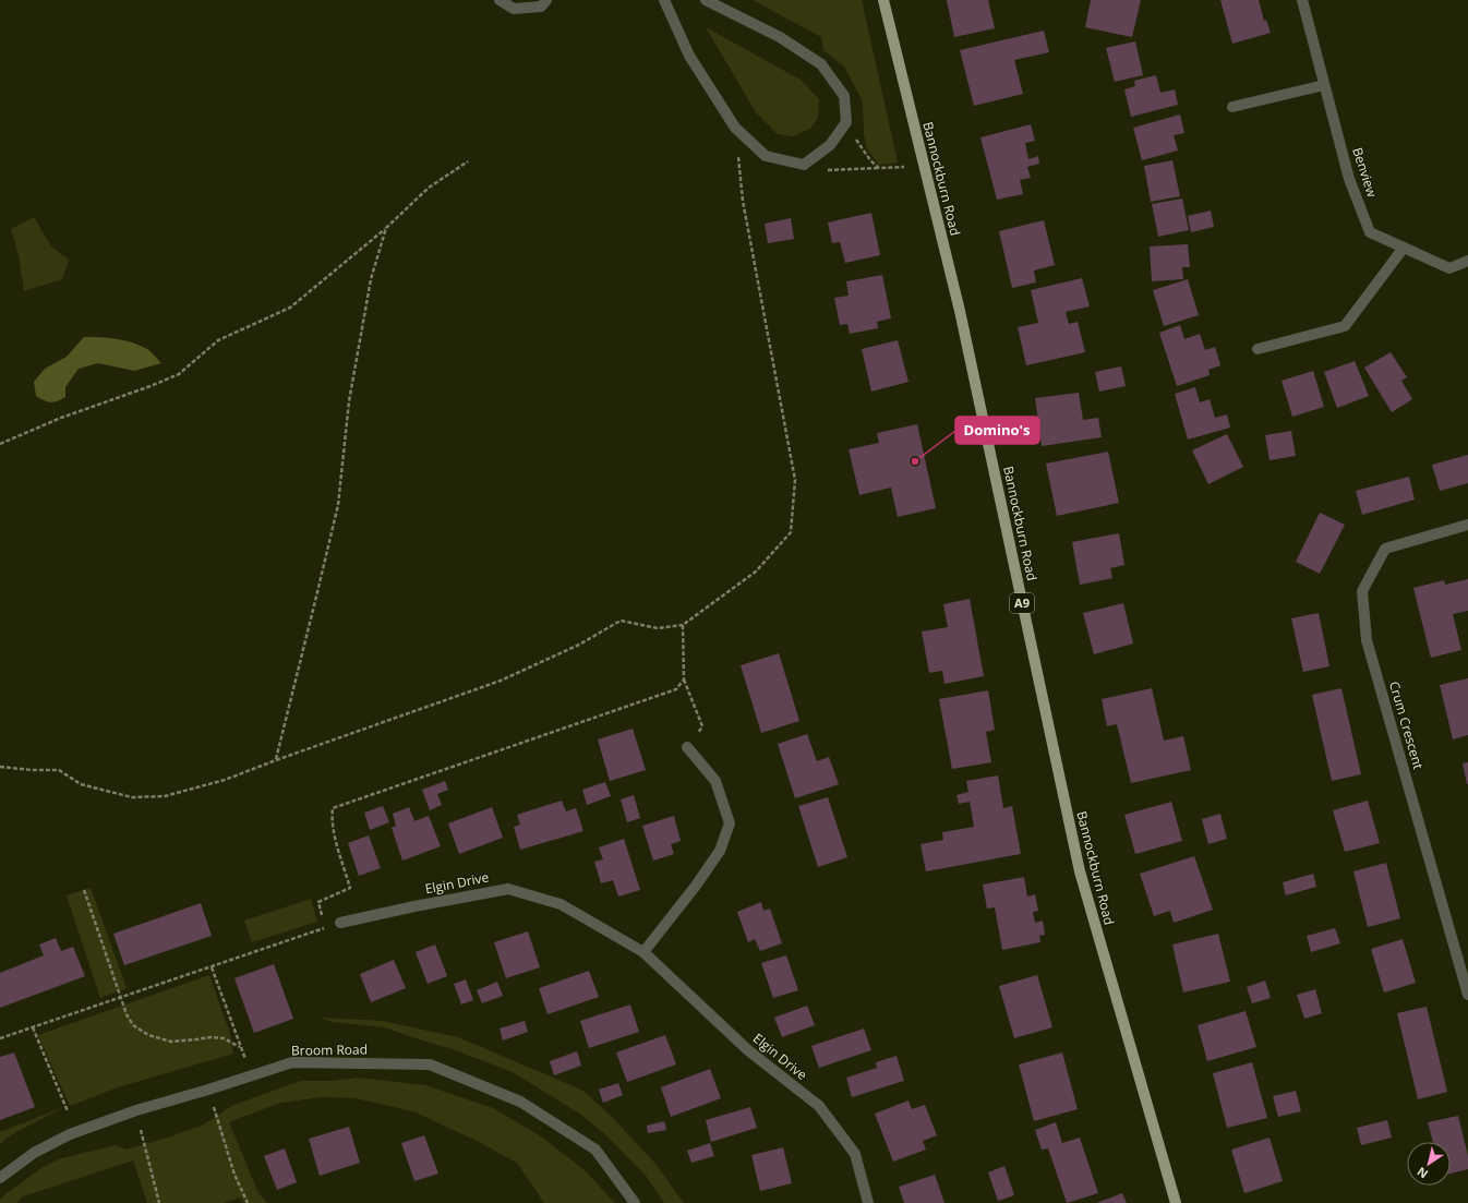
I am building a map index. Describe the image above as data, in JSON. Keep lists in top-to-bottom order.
{
  "streets": {
    "main road": ["Bannockburn Road", "A9"],
    "street": [
      "Benview",
      "Crum Crescent",
      "Elgin Drive",
      "Broom Road"
    ]
  },
  "places": ["Domino's"],
  "north": "bottom left"
}
